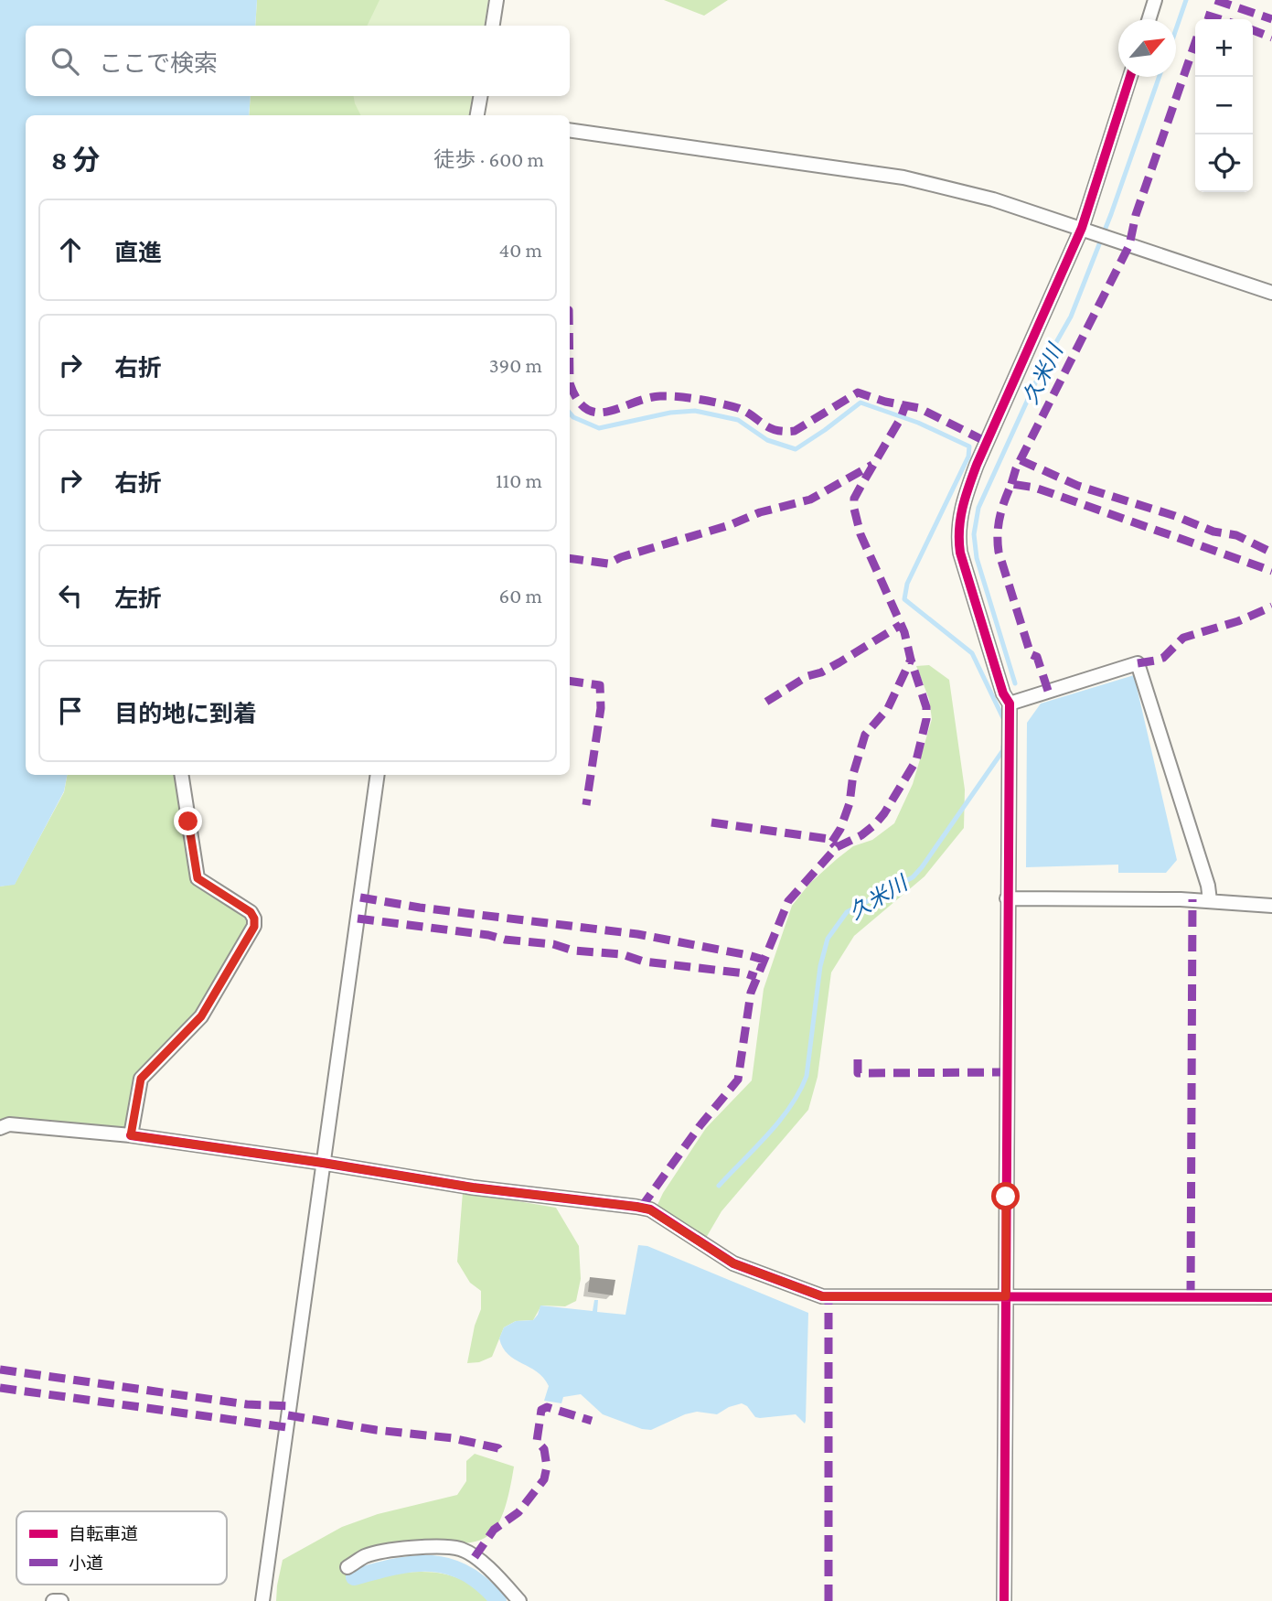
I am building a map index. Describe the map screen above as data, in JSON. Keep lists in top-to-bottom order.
{
  "water": ["久米川"],
  "legend": ["自転車道", "小道"],
  "north": "top right",
  "page": {
    "map_buttons": ["+", "−"],
    "search": "ここで検索",
    "heading": ["8 分", "徒歩 · 600 m"],
    "list": [
      ["直進", "40 m"],
      ["右折", "390 m"],
      ["右折", "110 m"],
      ["左折", "60 m"],
      "目的地に到着"
    ]
  }
}
